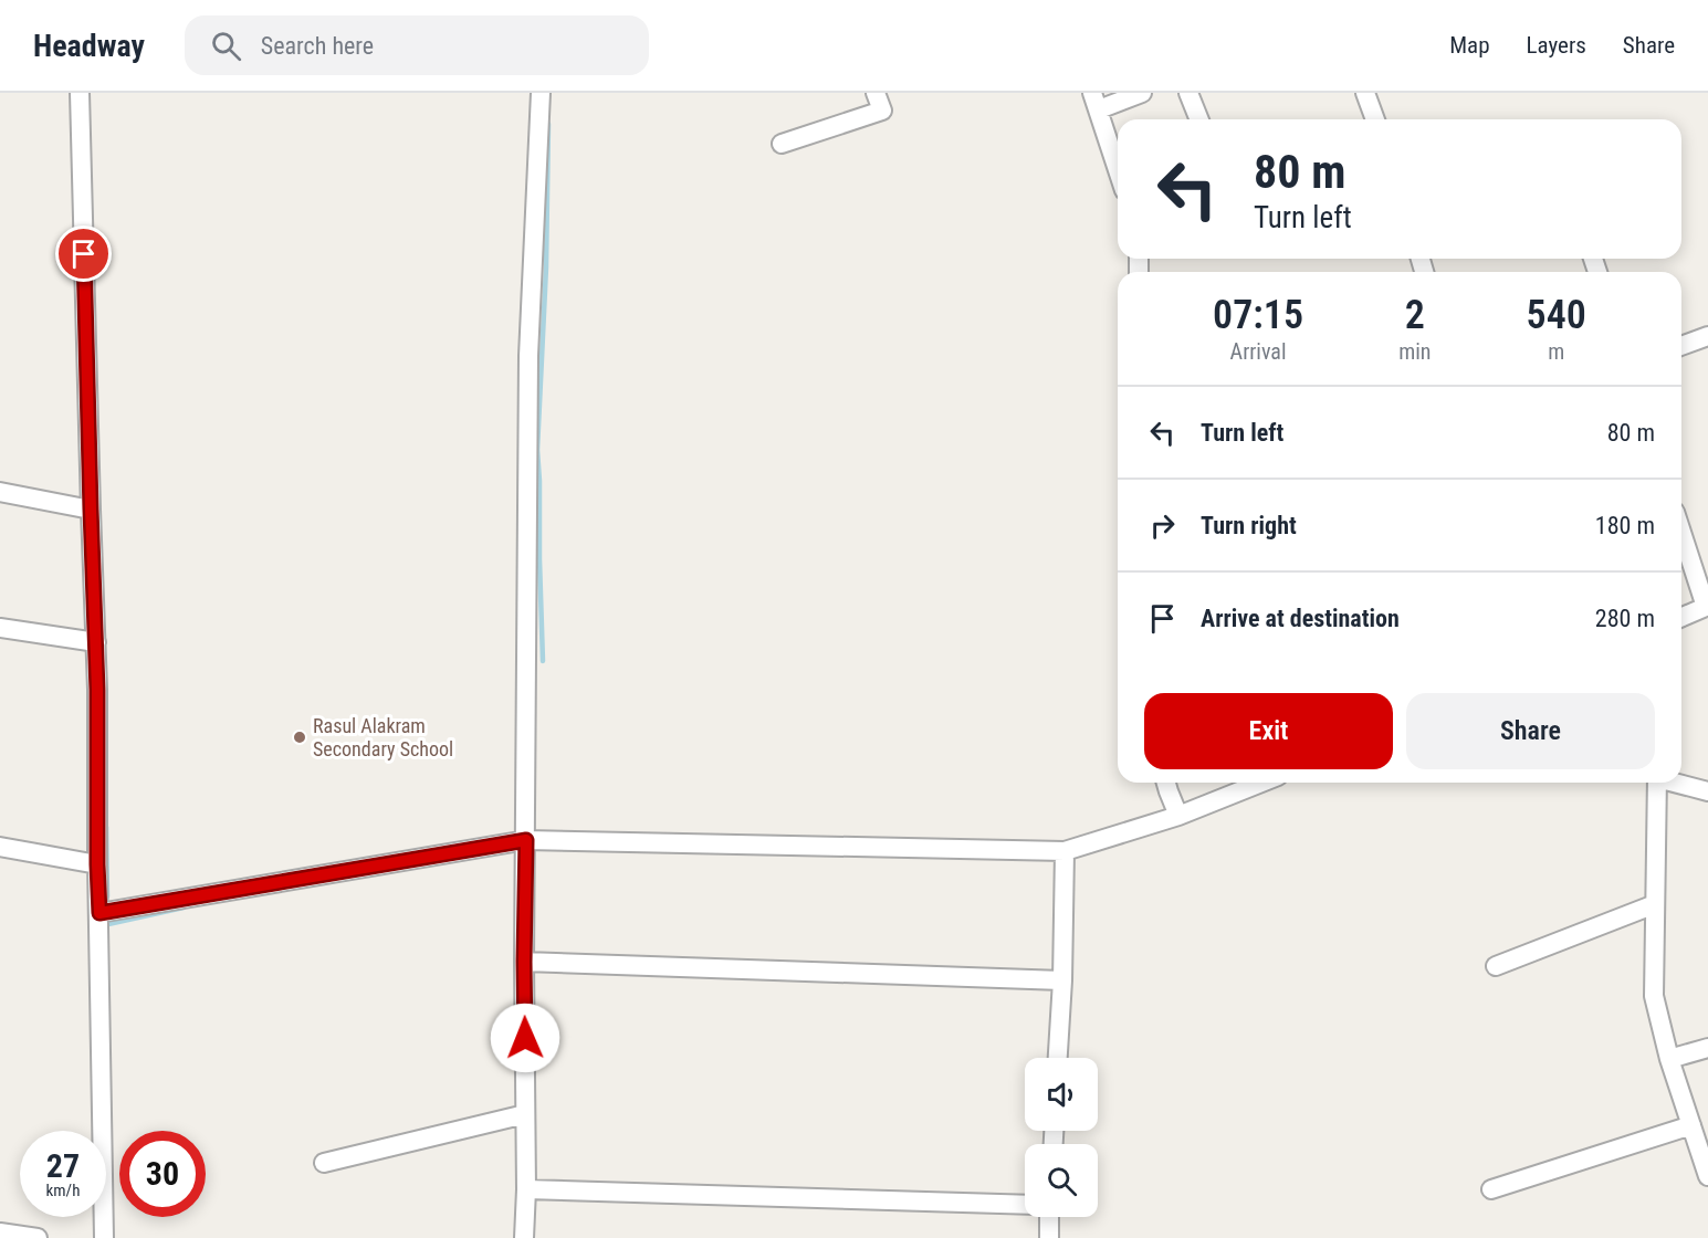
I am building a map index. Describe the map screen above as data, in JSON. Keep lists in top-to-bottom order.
{
  "places": ["Rasul Alakram Secondary School"],
  "page": {
    "header": "Headway",
    "search": "Search here",
    "nav": ["Map", "Layers", "Share"],
    "turn": ["80 m", "Turn left"],
    "eta": [
      "07:15",
      "Arrival",
      "2",
      "min",
      "540",
      "m"
    ],
    "list": [
      {
        "name": "Turn left",
        "value": "80 m"
      },
      {
        "name": "Turn right",
        "value": "180 m"
      },
      {
        "name": "Arrive at destination",
        "value": "280 m"
      }
    ],
    "buttons": ["Exit", "Share"],
    "speed": "27 km/h",
    "limit": "30"
  }
}
